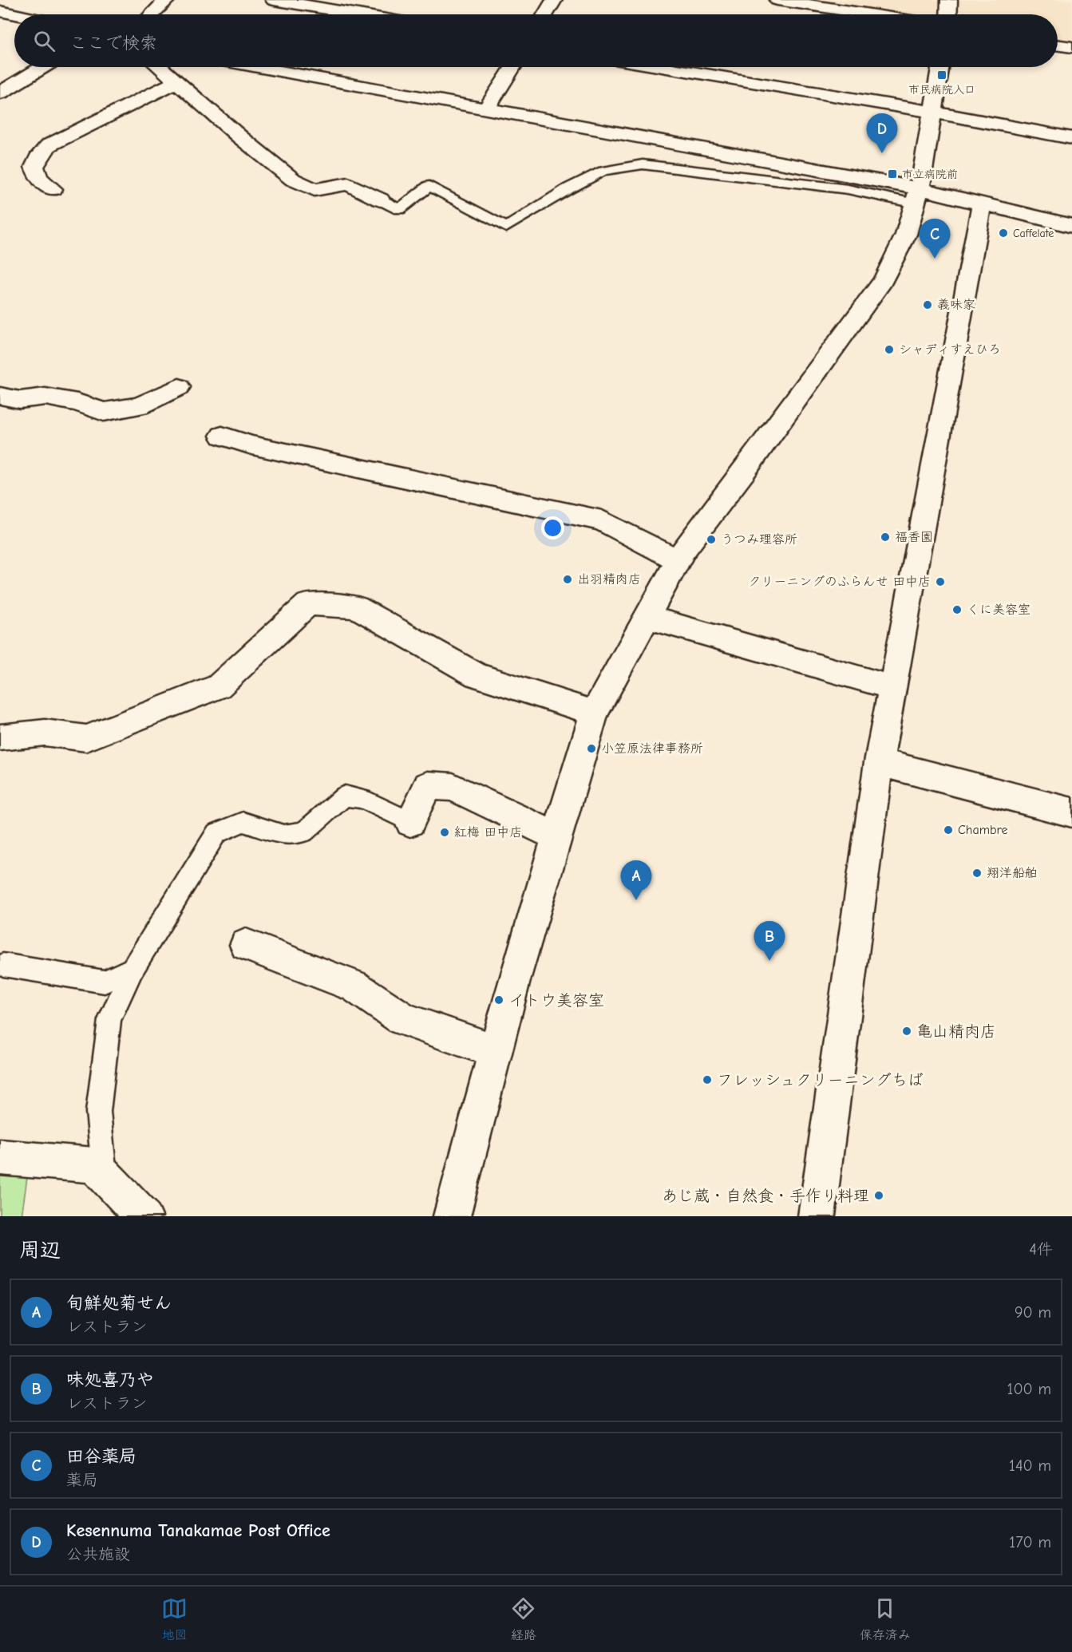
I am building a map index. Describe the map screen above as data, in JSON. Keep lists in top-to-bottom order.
{
  "places": {
    "transit": ["市民病院入口", "市立病院前"],
    "other": [
      "Caffelate",
      "義味家",
      "シャディすえひろ",
      "福香園",
      "うつみ理容所",
      "出羽精肉店",
      "クリーニングのふらんせ 田中店",
      "くに美容室",
      "小笠原法律事務所",
      "Chambre",
      "紅梅 田中店",
      "翔洋船舶",
      "イトウ美容室",
      "亀山精肉店",
      "フレッシュクリーニングちば",
      "あじ蔵・自然食・手作り料理"
    ]
  },
  "page": {
    "search": "ここで検索",
    "pins": [
      "D",
      "C",
      "A",
      "B"
    ],
    "heading": ["周辺", "4件"],
    "list": [
      {
        "mark": "A",
        "name": "旬鮮処菊せん",
        "note": "レストラン",
        "value": "90 m"
      },
      {
        "mark": "B",
        "name": "味処喜乃や",
        "note": "レストラン",
        "value": "100 m"
      },
      {
        "mark": "C",
        "name": "田谷薬局",
        "note": "薬局",
        "value": "140 m"
      },
      {
        "mark": "D",
        "name": "Kesennuma Tanakamae Post Office",
        "note": "公共施設",
        "value": "170 m"
      }
    ],
    "nav": ["地図", "経路", "保存済み"]
  }
}
